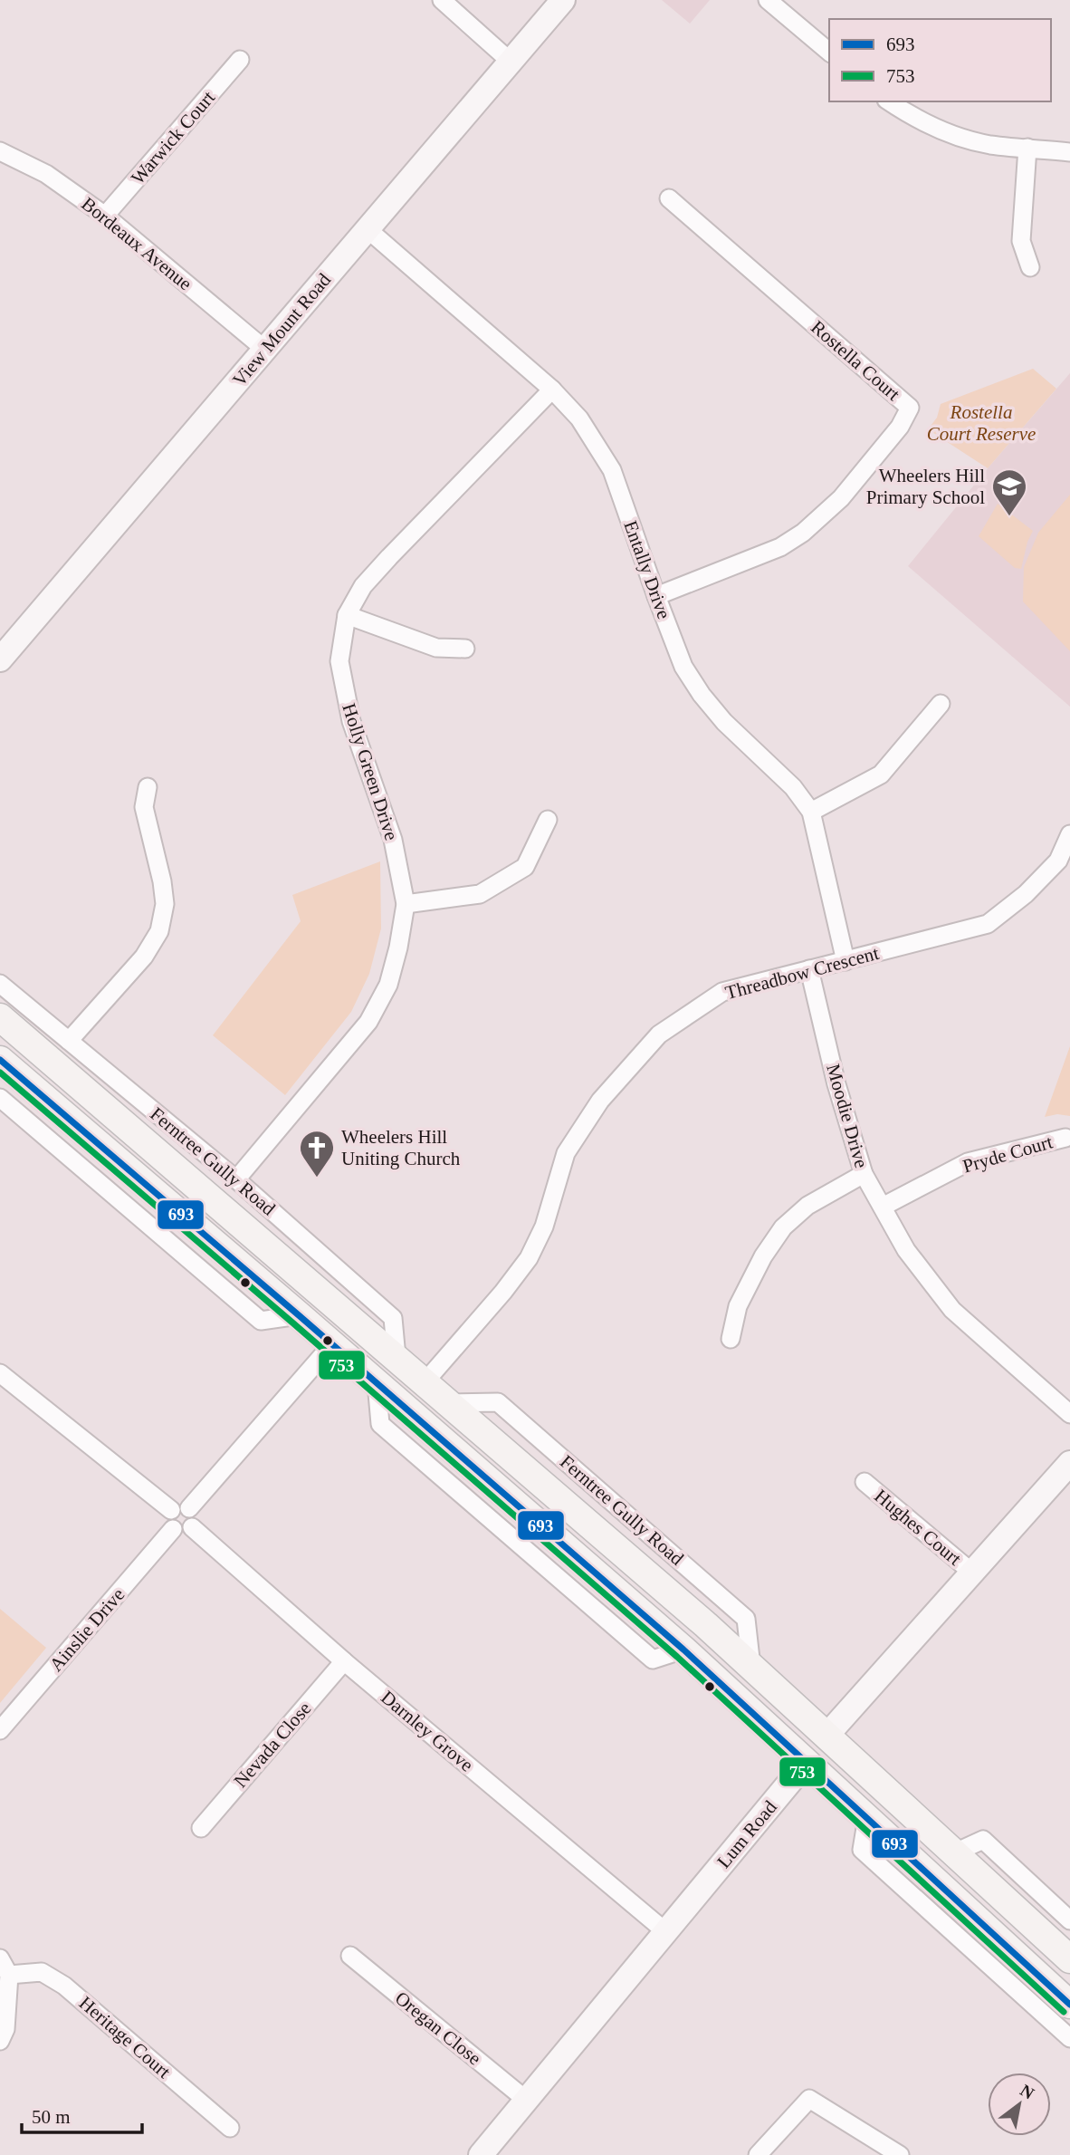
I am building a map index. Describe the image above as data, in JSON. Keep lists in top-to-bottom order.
{
  "streets": {
    "main road": ["Ferntree Gully Road", "Lum Road"],
    "street": [
      "Warwick Court",
      "Bordeaux Avenue",
      "View Mount Road",
      "Rostella Court",
      "Entally Drive",
      "Holly Green Drive",
      "Threadbow Crescent",
      "Moodie Drive",
      "Pryde Court",
      "Hughes Court",
      "Ainslie Drive",
      "Darnley Grove",
      "Nevada Close",
      "Oregan Close",
      "Heritage Court"
    ]
  },
  "crossings": [
    ["Warwick Court", "Bordeaux Avenue"],
    ["Bordeaux Avenue", "View Mount Road"],
    ["View Mount Road", "Entally Drive"],
    ["Rostella Court", "Entally Drive"],
    ["Entally Drive", "Holly Green Drive"],
    ["Entally Drive", "Threadbow Crescent"],
    ["Holly Green Drive", "Ferntree Gully Road"],
    ["Threadbow Crescent", "Moodie Drive"],
    ["Threadbow Crescent", "Ferntree Gully Road"],
    ["Moodie Drive", "Pryde Court"],
    ["Ferntree Gully Road", "Lum Road"],
    ["Hughes Court", "Lum Road"],
    ["Ainslie Drive", "Darnley Grove"],
    ["Darnley Grove", "Nevada Close"],
    ["Darnley Grove", "Lum Road"],
    ["Lum Road", "Oregan Close"]
  ],
  "parks": ["Rostella Court Reserve"],
  "places": {
    "school or university": ["Wheelers Hill Primary School"],
    "church": ["Wheelers Hill Uniting Church"]
  },
  "lines": ["transit line 693", "transit line 753"],
  "legend": ["693", "753"],
  "scale_bar": "50 m",
  "north": "top right"
}
